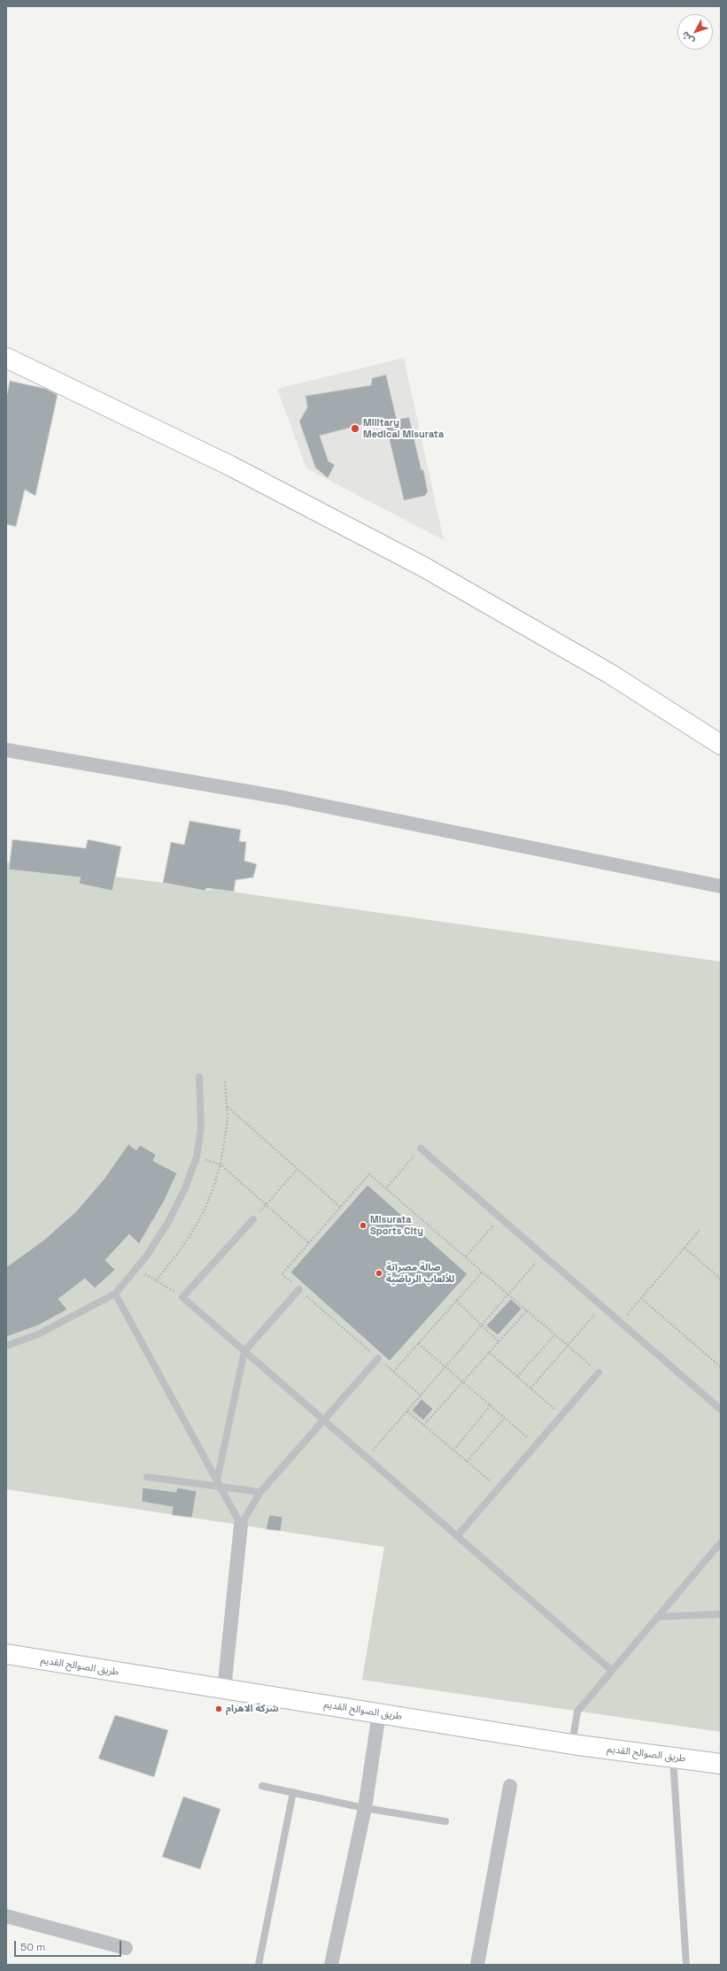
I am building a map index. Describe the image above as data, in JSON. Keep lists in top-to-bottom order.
{
  "streets": {
    "street": ["طريق الصوالح القديم"]
  },
  "places": [
    "Military Medical Misurata",
    "Misurata Sports City",
    "صالة مصراتة للألعاب الرياضية",
    "شركة الاهرام"
  ],
  "scale_bar": "50 m",
  "north": "bottom left"
}
